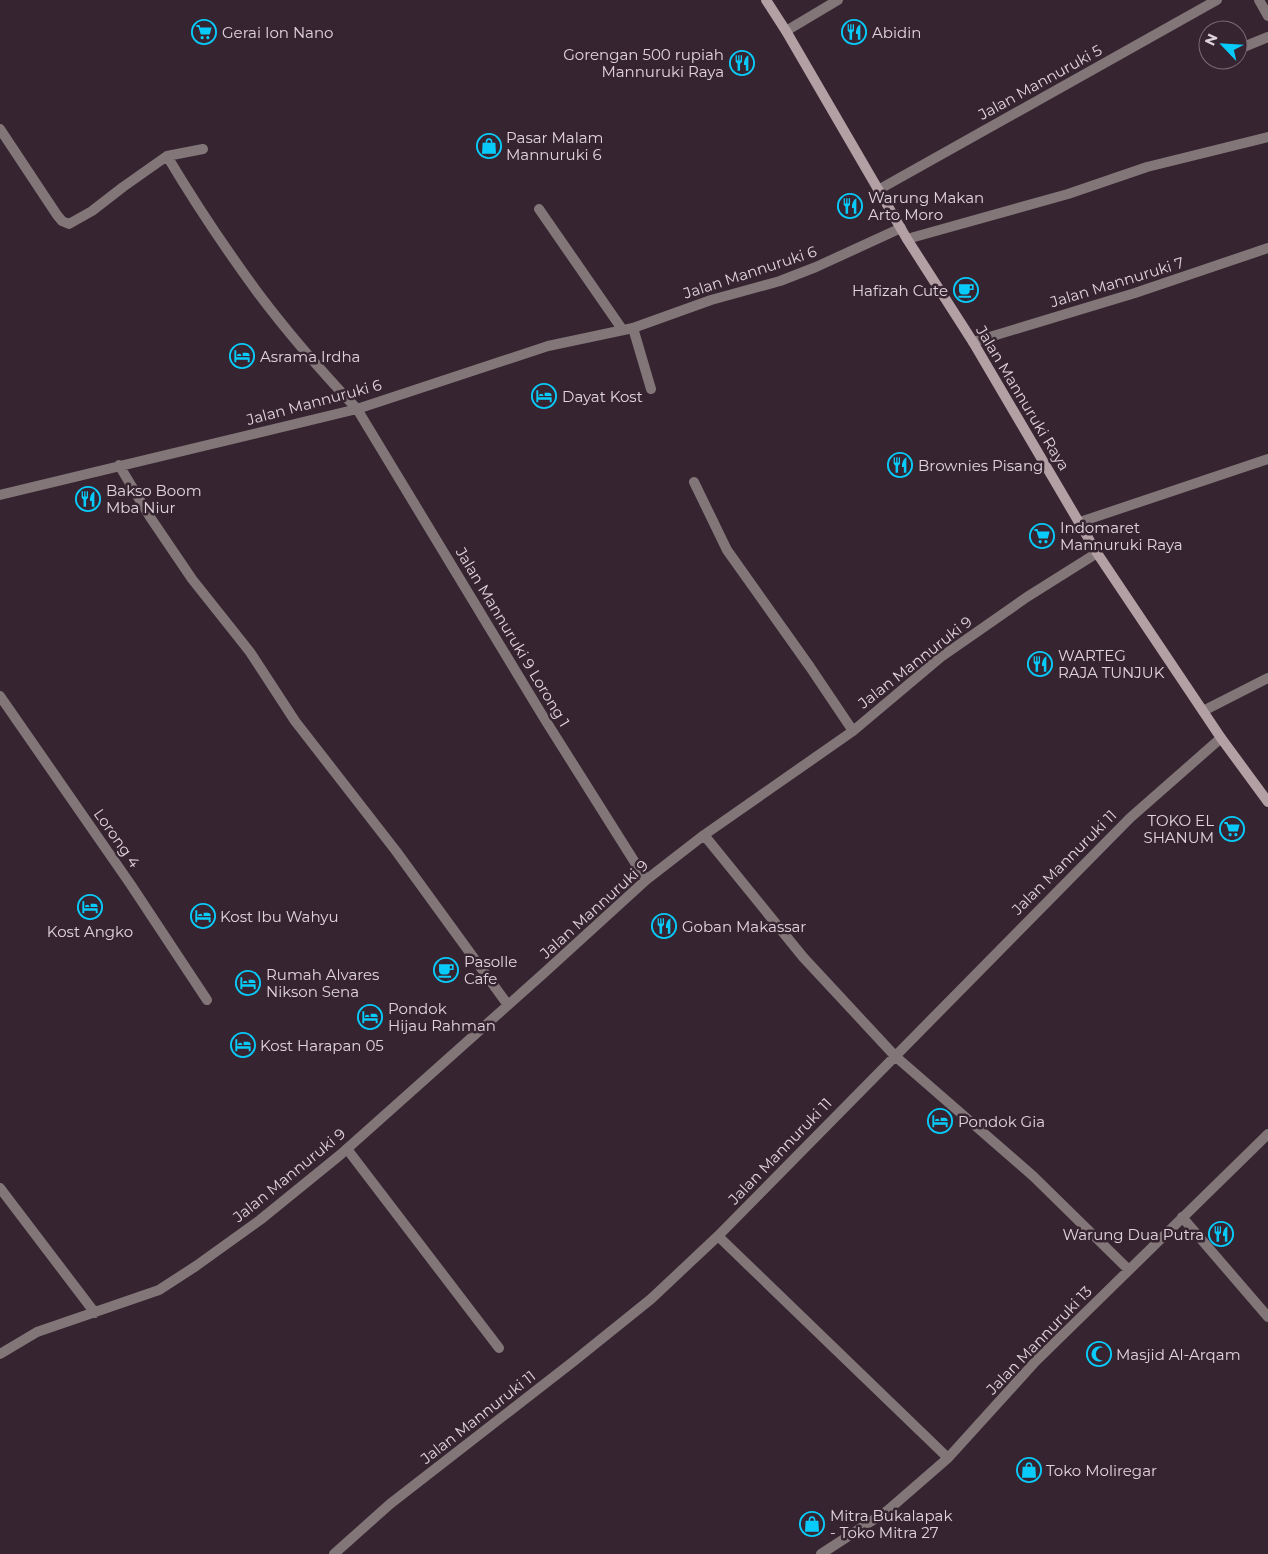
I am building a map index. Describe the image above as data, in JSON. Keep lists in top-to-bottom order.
{
  "streets": {
    "street": [
      "Jalan Mannuruki 5",
      "Jalan Mannuruki 6",
      "Jalan Mannuruki 7",
      "Jalan Mannuruki Raya",
      "Jalan Mannuruki 9 Lorong 1",
      "Jalan Mannuruki 9",
      "Lorong 4",
      "Jalan Mannuruki 11",
      "Jalan Mannuruki 13"
    ]
  },
  "crossings": [
    ["Jalan Mannuruki 5", "Jalan Mannuruki Raya"],
    ["Jalan Mannuruki 6", "Jalan Mannuruki Raya"],
    ["Jalan Mannuruki 6", "Jalan Mannuruki 9 Lorong 1"],
    ["Jalan Mannuruki 7", "Jalan Mannuruki Raya"],
    ["Jalan Mannuruki Raya", "Jalan Mannuruki 9"],
    ["Jalan Mannuruki Raya", "Jalan Mannuruki 11"],
    ["Jalan Mannuruki 9 Lorong 1", "Jalan Mannuruki 9"]
  ],
  "places": {
    "supermarket": ["Gerai Ion Nano", "Indomaret Mannuruki Raya", "TOKO EL SHANUM"],
    "restaurant": [
      "Abidin",
      "Gorengan 500 rupiah Mannuruki Raya",
      "Warung Makan Arto Moro",
      "Brownies Pisang",
      "Bakso Boom Mba Niur",
      "WARTEG RAJA TUNJUK",
      "Goban Makassar",
      "Warung Dua Putra"
    ],
    "shop": ["Pasar Malam Mannuruki 6", "Toko Moliregar", "Mitra Bukalapak - Toko Mitra 27"],
    "cafe": ["Hafizah Cute", "Pasolle Cafe"],
    "hotel": [
      "Asrama Irdha",
      "Dayat Kost",
      "Kost Angko",
      "Kost Ibu Wahyu",
      "Rumah Alvares Nikson Sena",
      "Pondok Hijau Rahman",
      "Kost Harapan 05",
      "Pondok Gia"
    ],
    "mosque": ["Masjid Al-Arqam"]
  },
  "north": "top left"
}
